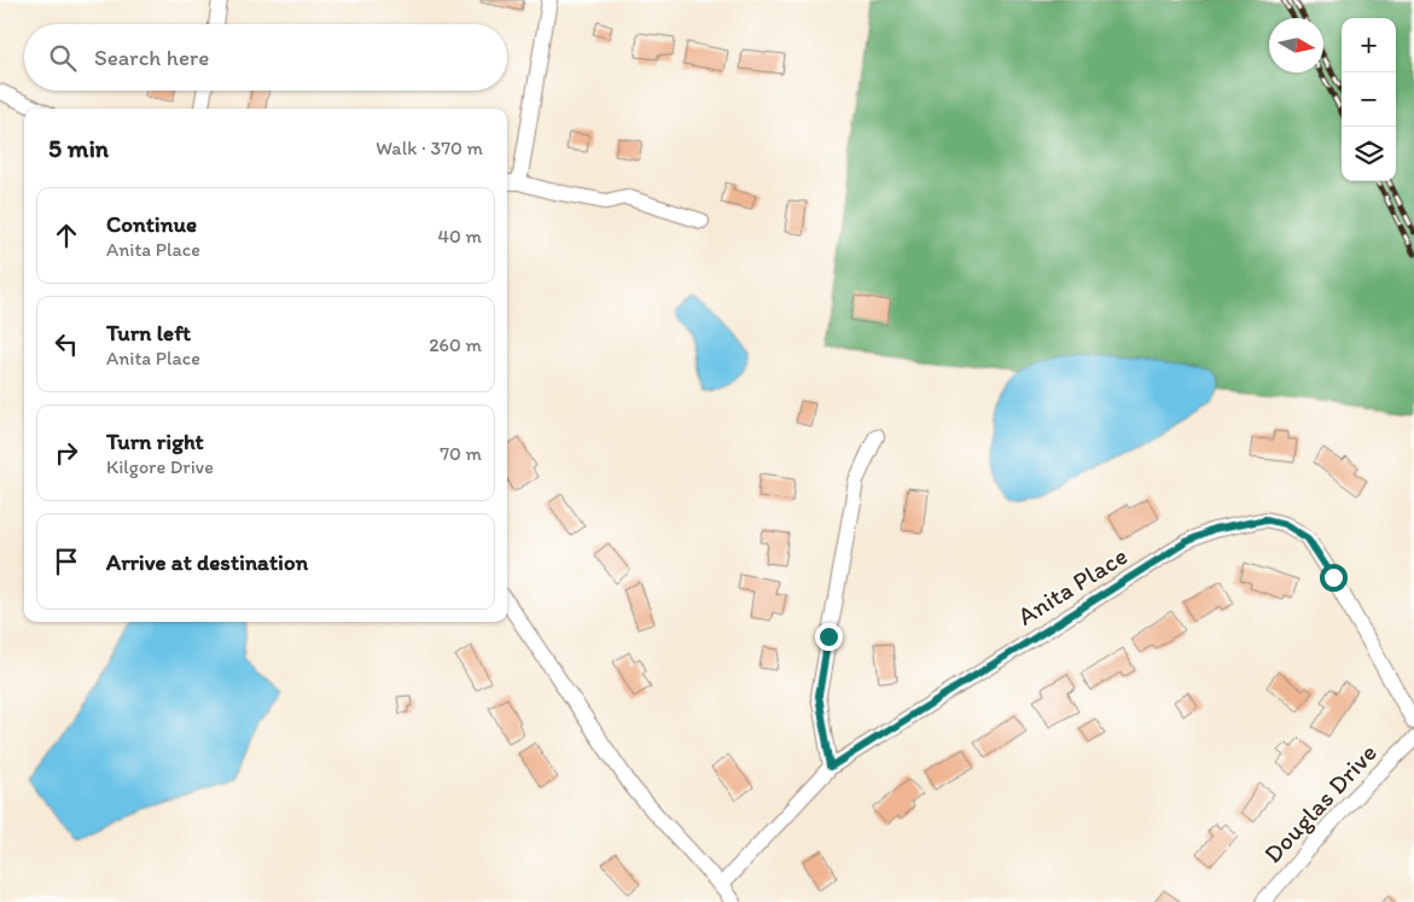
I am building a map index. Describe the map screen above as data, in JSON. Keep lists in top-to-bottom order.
{
  "streets": {
    "street": ["Anita Place", "Douglas Drive"]
  },
  "north": "right",
  "page": {
    "map_buttons": ["+", "−"],
    "search": "Search here",
    "heading": ["5 min", "Walk · 370 m"],
    "list": [
      ["Continue", "Anita Place", "40 m"],
      ["Turn left", "Anita Place", "260 m"],
      ["Turn right", "Kilgore Drive", "70 m"],
      "Arrive at destination"
    ]
  }
}
